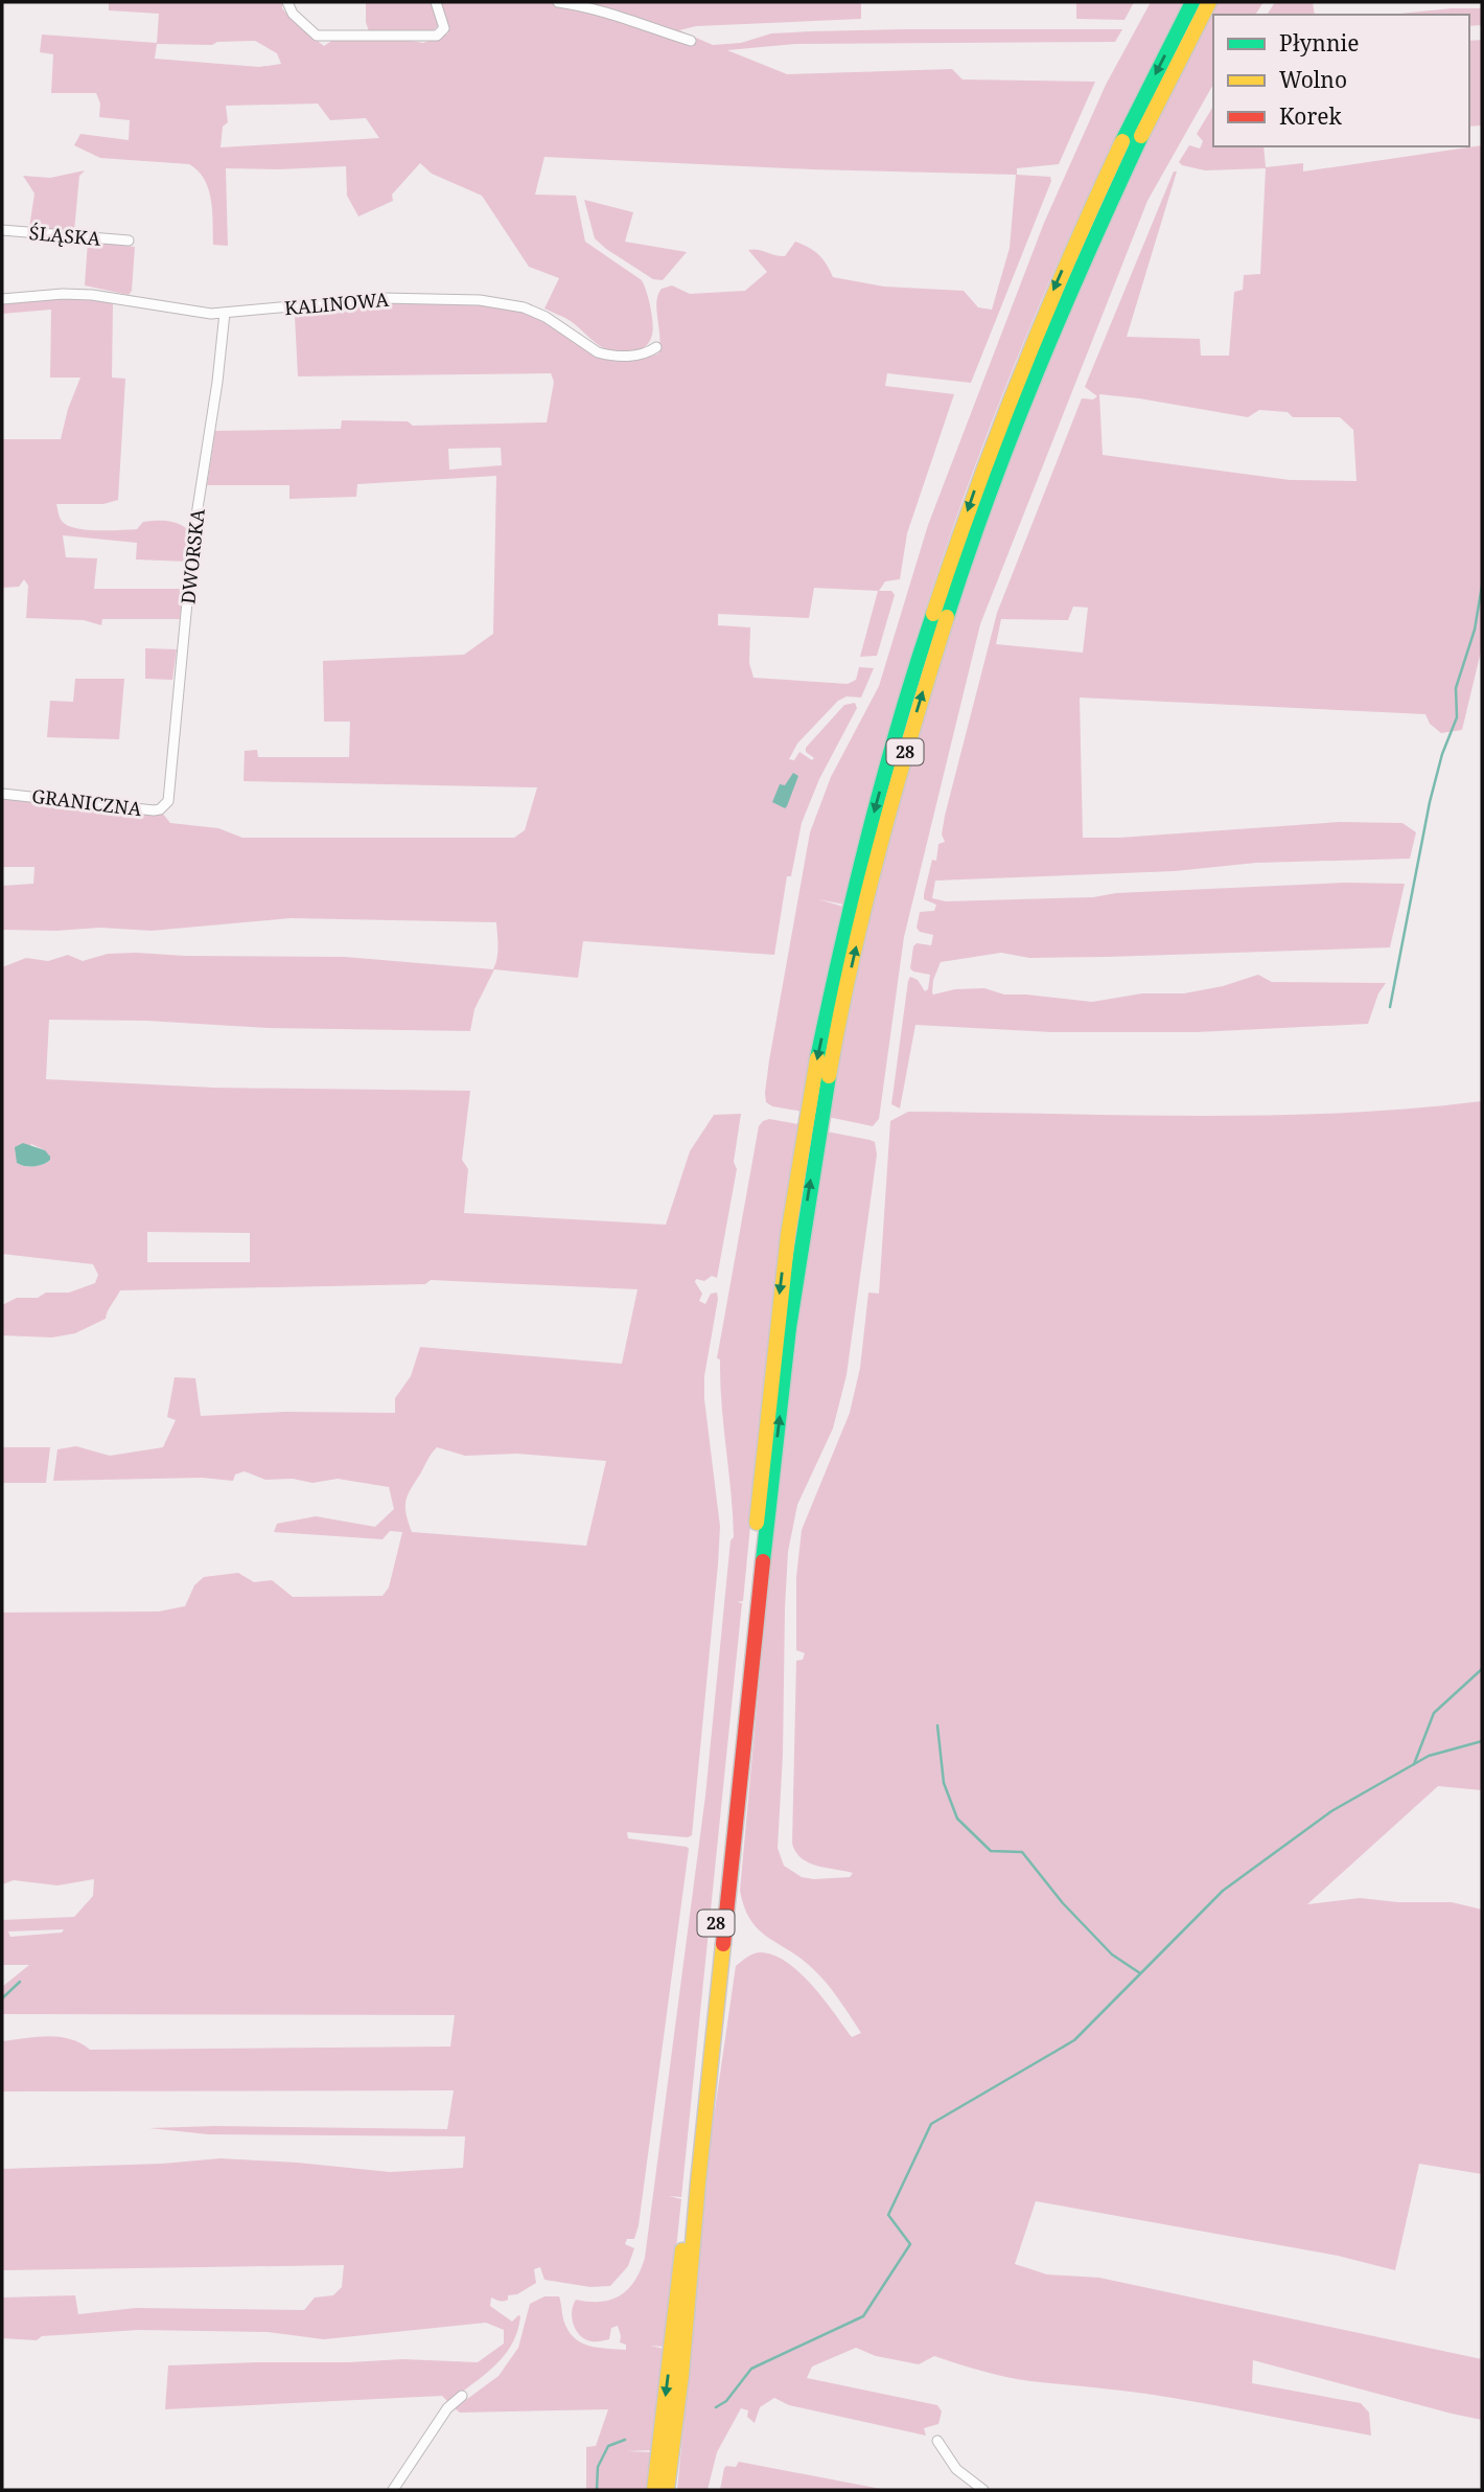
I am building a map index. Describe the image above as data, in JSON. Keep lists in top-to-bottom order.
{
  "streets": {
    "main road": ["28"],
    "street": [
      "ŚLĄSKA",
      "KALINOWA",
      "DWORSKA",
      "GRANICZNA"
    ]
  },
  "crossings": [
    ["KALINOWA", "DWORSKA"],
    ["DWORSKA", "GRANICZNA"]
  ],
  "legend": ["Płynnie", "Wolno", "Korek"]
}
